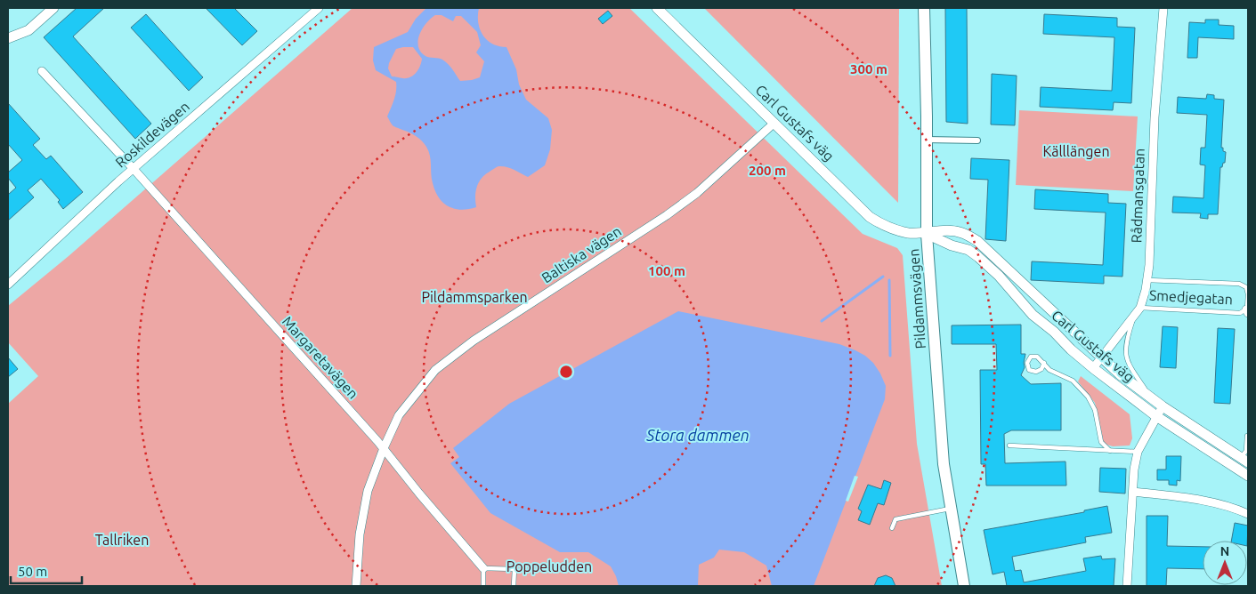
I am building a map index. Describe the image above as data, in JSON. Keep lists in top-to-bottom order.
{
  "streets": {
    "main road": ["Pildammsvägen"],
    "street": [
      "Carl Gustafs väg",
      "Roskildevägen",
      "Rådmansgatan",
      "Baltiska vägen",
      "Margaretavägen"
    ],
    "lane": ["Smedjegatan"]
  },
  "crossings": [
    ["Carl Gustafs väg", "Rådmansgatan"],
    ["Carl Gustafs väg", "Baltiska vägen"],
    ["Carl Gustafs väg", "Pildammsvägen"],
    ["Roskildevägen", "Margaretavägen"],
    ["Rådmansgatan", "Smedjegatan"],
    ["Baltiska vägen", "Margaretavägen"]
  ],
  "water": ["Stora dammen"],
  "parks": [
    "Källlängen",
    "Pildammsparken",
    "Tallriken",
    "Poppeludden"
  ],
  "scale_bar": "50 m",
  "north": "top",
  "rings": ["300 m", "200 m", "100 m"]
}
